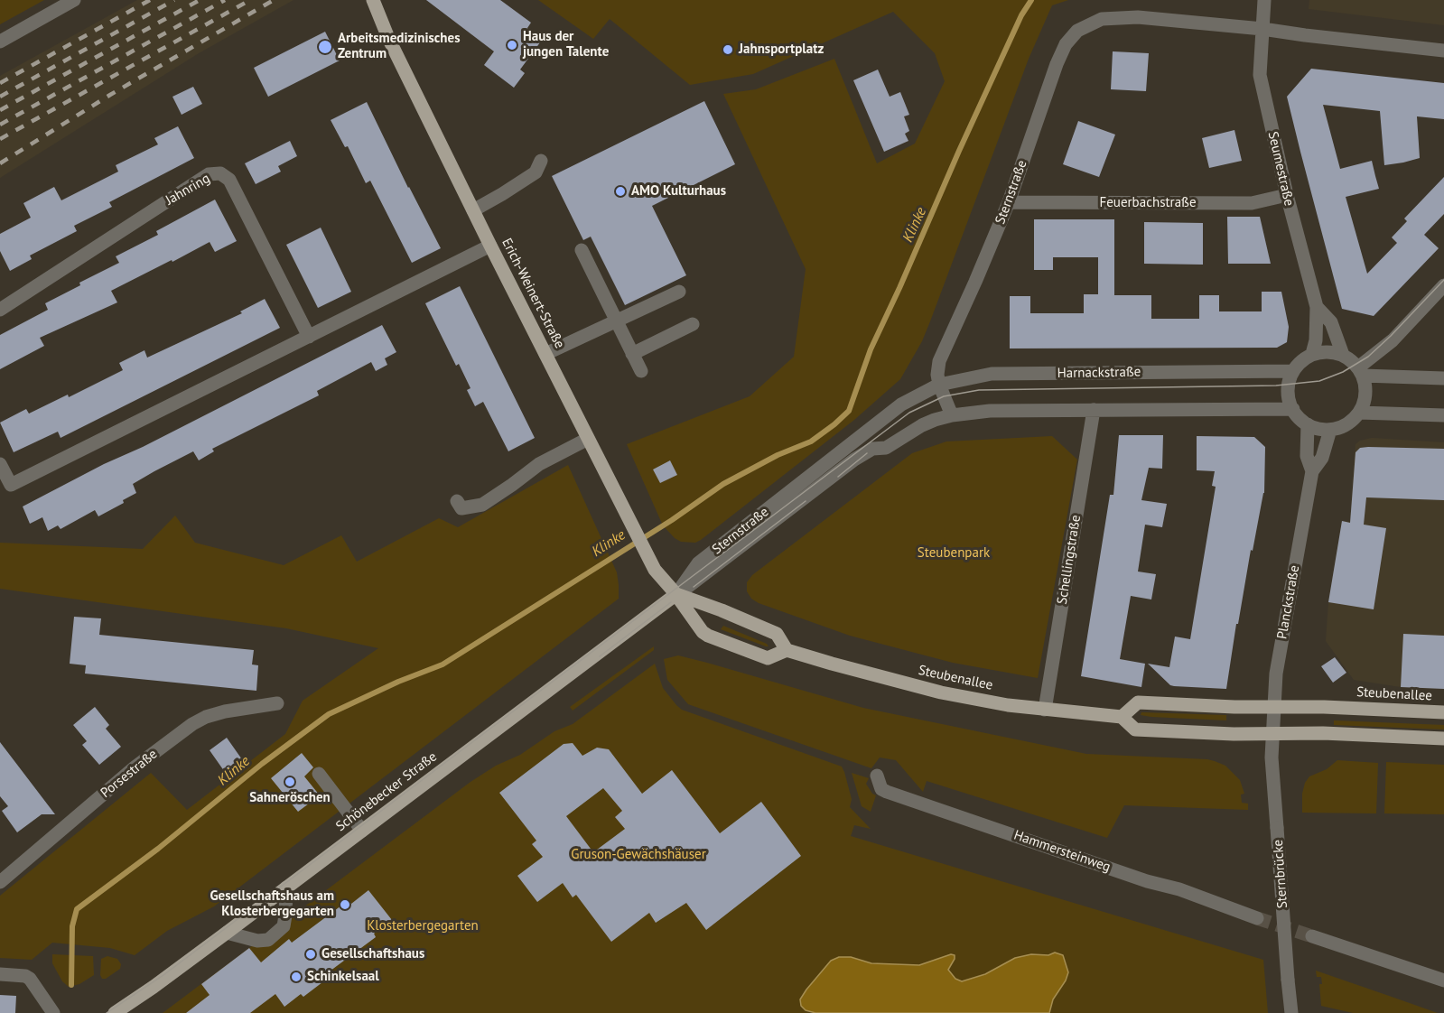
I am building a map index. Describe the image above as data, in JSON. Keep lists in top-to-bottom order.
{
  "streets": {
    "main road": ["Erich-Weinert-Straße", "Steubenallee", "Schönebecker Straße"],
    "street": [
      "Seumestraße",
      "Jahnring",
      "Sternstraße",
      "Feuerbachstraße",
      "Harnackstraße",
      "Schellingstraße",
      "Planckstraße",
      "Porsestraße",
      "Hammersteinweg",
      "Sternbrücke"
    ]
  },
  "crossings": [
    ["Seumestraße", "Sternstraße"],
    ["Seumestraße", "Feuerbachstraße"],
    ["Seumestraße", "Harnackstraße"],
    ["Seumestraße", "Planckstraße"],
    ["Sternstraße", "Feuerbachstraße"],
    ["Sternstraße", "Erich-Weinert-Straße"],
    ["Sternstraße", "Harnackstraße"],
    ["Sternstraße", "Schönebecker Straße"],
    ["Erich-Weinert-Straße", "Schönebecker Straße"],
    ["Harnackstraße", "Planckstraße"],
    ["Schellingstraße", "Steubenallee"],
    ["Planckstraße", "Steubenallee"],
    ["Planckstraße", "Sternbrücke"],
    ["Steubenallee", "Sternbrücke"]
  ],
  "water": ["Klinke"],
  "parks": ["Steubenpark", "Gruson-Gewächshäuser", "Klosterbergegarten"],
  "places": [
    "Haus der jungen Talente",
    "Arbeitsmedizinisches Zentrum",
    "Jahnsportplatz",
    "AMO Kulturhaus",
    "Sahneröschen",
    "Gesellschaftshaus am Klosterbergegarten",
    "Gesellschaftshaus",
    "Schinkelsaal"
  ]
}
